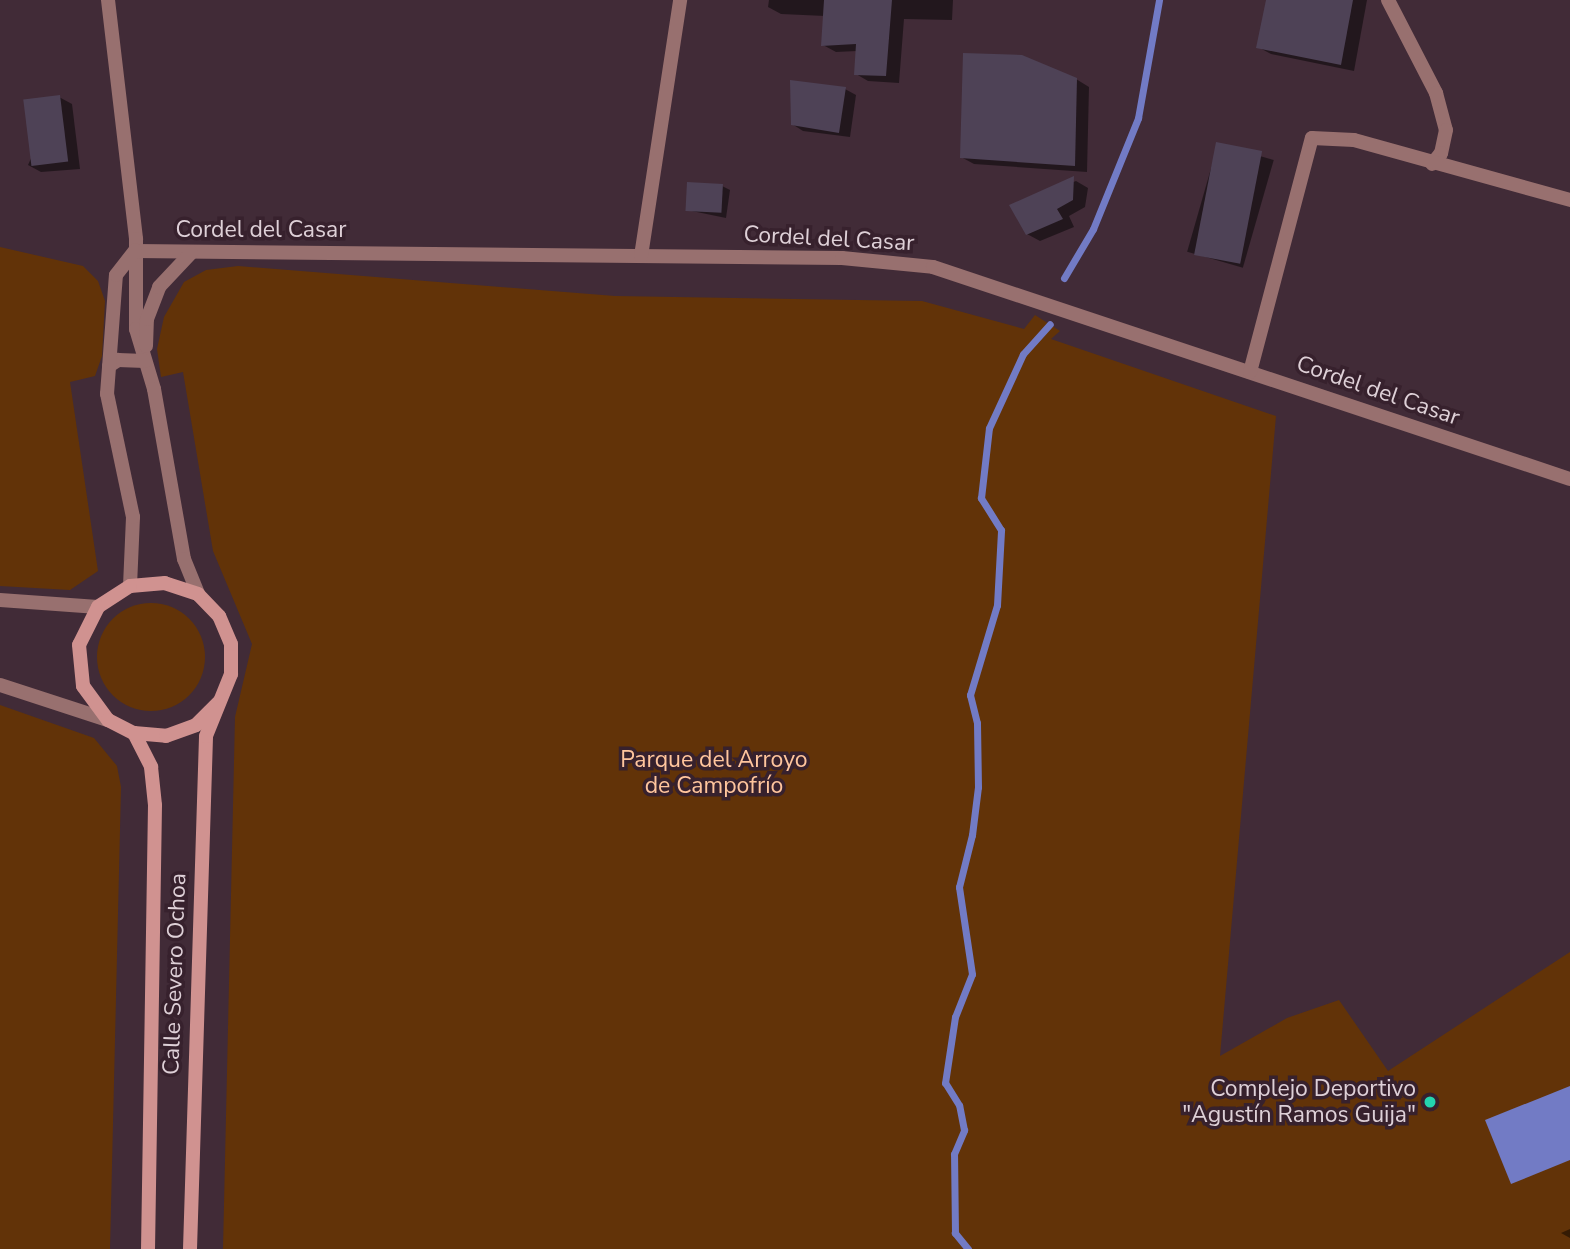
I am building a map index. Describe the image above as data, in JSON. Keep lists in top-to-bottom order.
{
  "streets": {
    "main road": ["Calle Severo Ochoa"],
    "street": ["Cordel del Casar"]
  },
  "parks": ["Parque del Arroyo de Campofrío"],
  "places": ["Complejo Deportivo \"Agustín Ramos Guija\""]
}
